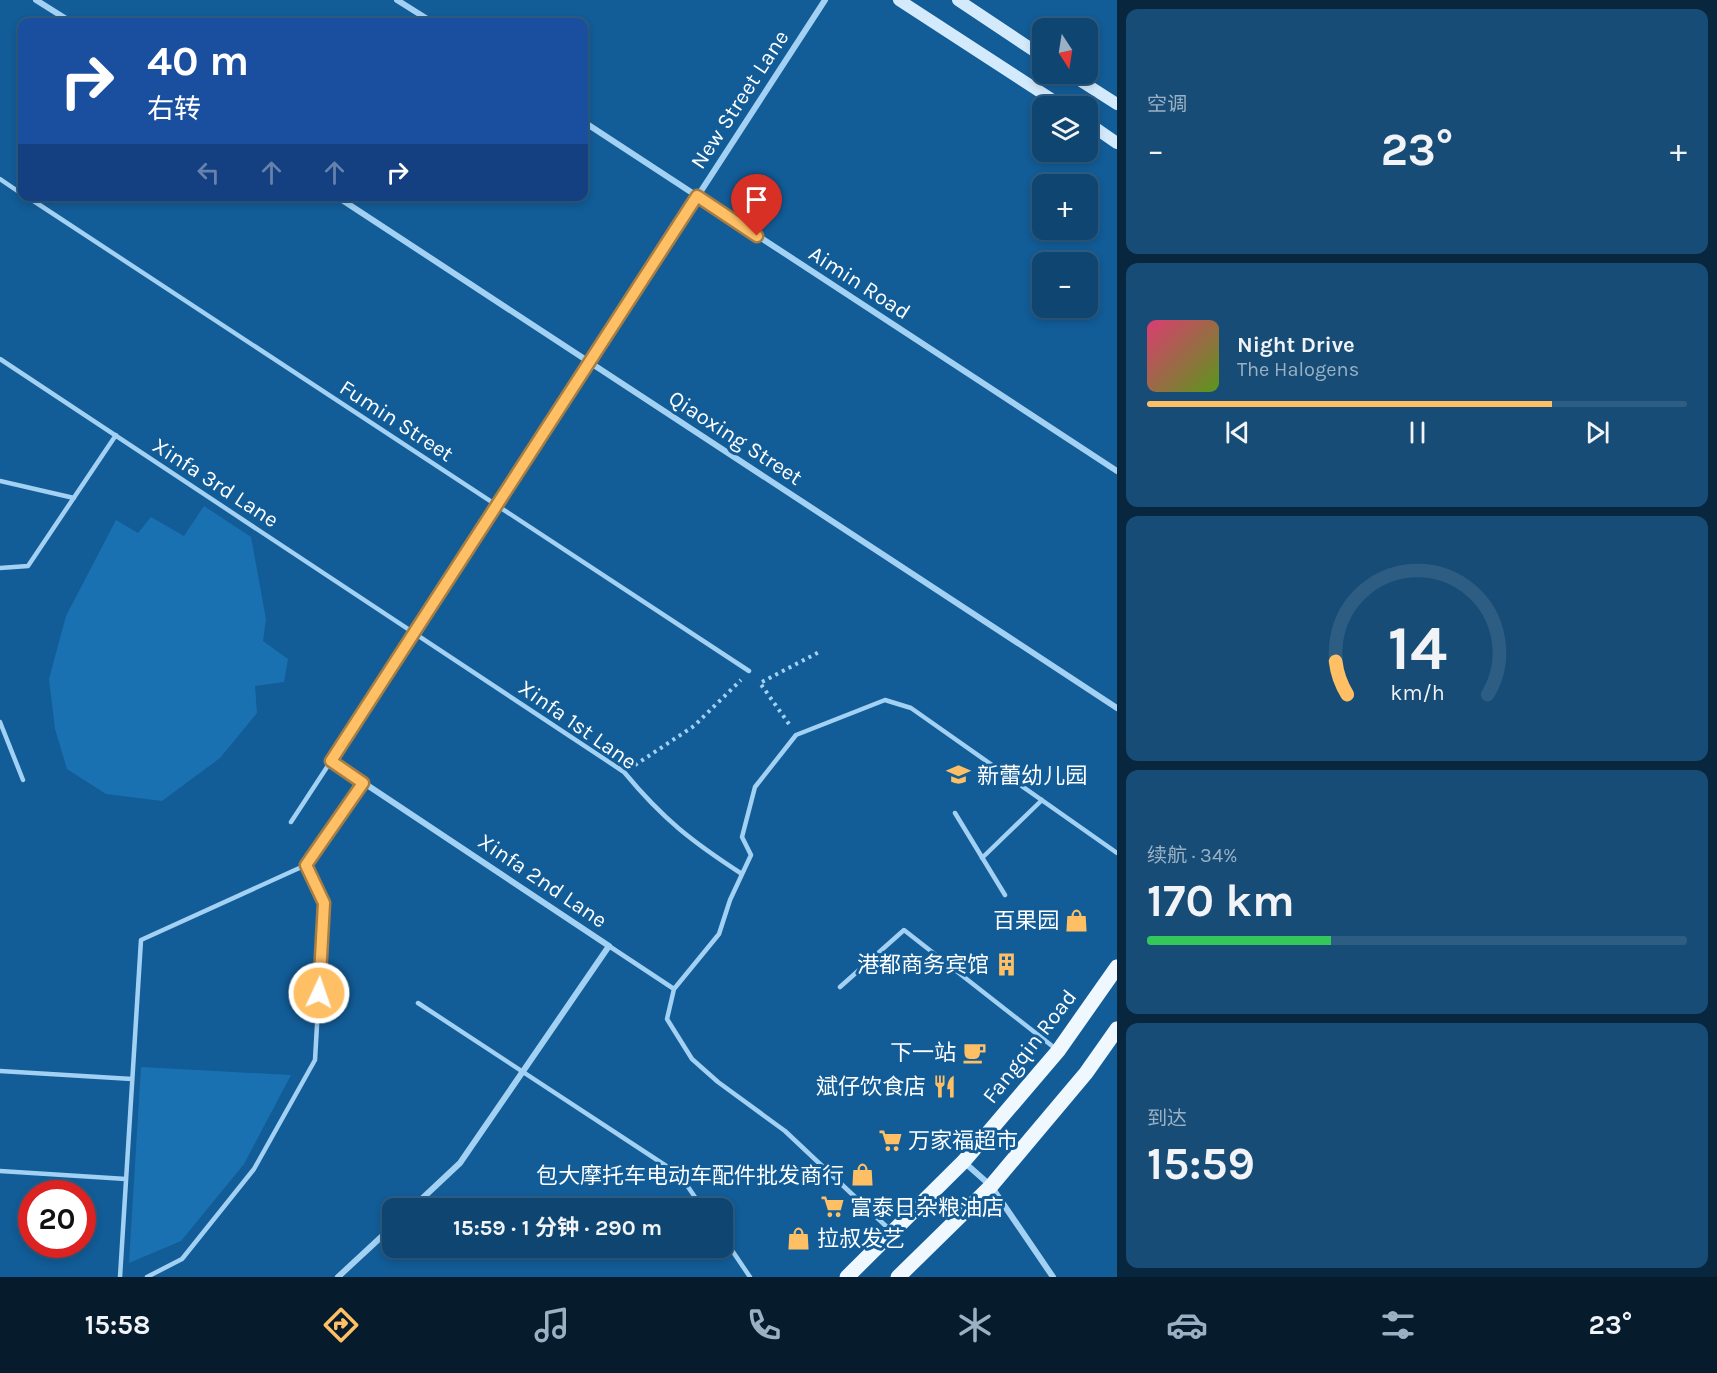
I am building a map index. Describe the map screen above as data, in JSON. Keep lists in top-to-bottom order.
{
  "streets": {
    "main road": ["Fangqin Road"],
    "street": [
      "New Street Lane",
      "Aimin Road",
      "Qiaoxing Street",
      "Xinfa 2nd Lane"
    ],
    "lane": ["Fumin Street", "Xinfa 3rd Lane", "Xinfa 1st Lane"]
  },
  "crossings": [
    ["New Street Lane", "Aimin Road"],
    ["New Street Lane", "Fumin Street"],
    ["New Street Lane", "Qiaoxing Street"],
    ["New Street Lane", "Xinfa 3rd Lane"],
    ["New Street Lane", "Xinfa 1st Lane"],
    ["New Street Lane", "Xinfa 2nd Lane"],
    ["Xinfa 3rd Lane", "Xinfa 1st Lane"]
  ],
  "places": {
    "school or university": ["新蕾幼儿园"],
    "shop": ["百果园", "包大摩托车电动车配件批发商行", "拉叔发艺"],
    "building": ["港都商务宾馆"],
    "cafe": ["下一站"],
    "restaurant": ["斌仔饮食店"],
    "supermarket": ["万家福超市", "富泰日杂粮油店"]
  },
  "north": "bottom",
  "page": {
    "tile": [
      "空调",
      ["续航 · 34%", "170 km"],
      ["到达", "15:59"]
    ],
    "map_buttons": ["+", "−"],
    "turn": ["40 m", "右转"],
    "heat": ["−", "23°", "+"],
    "song": ["Night Drive", "The Halogens"],
    "limit": "20",
    "trip": "15:59 · 1 分钟 · 290 m",
    "tabs": ["15:58", "23°"],
    "gauge": ["14", "km/h"]
  }
}
